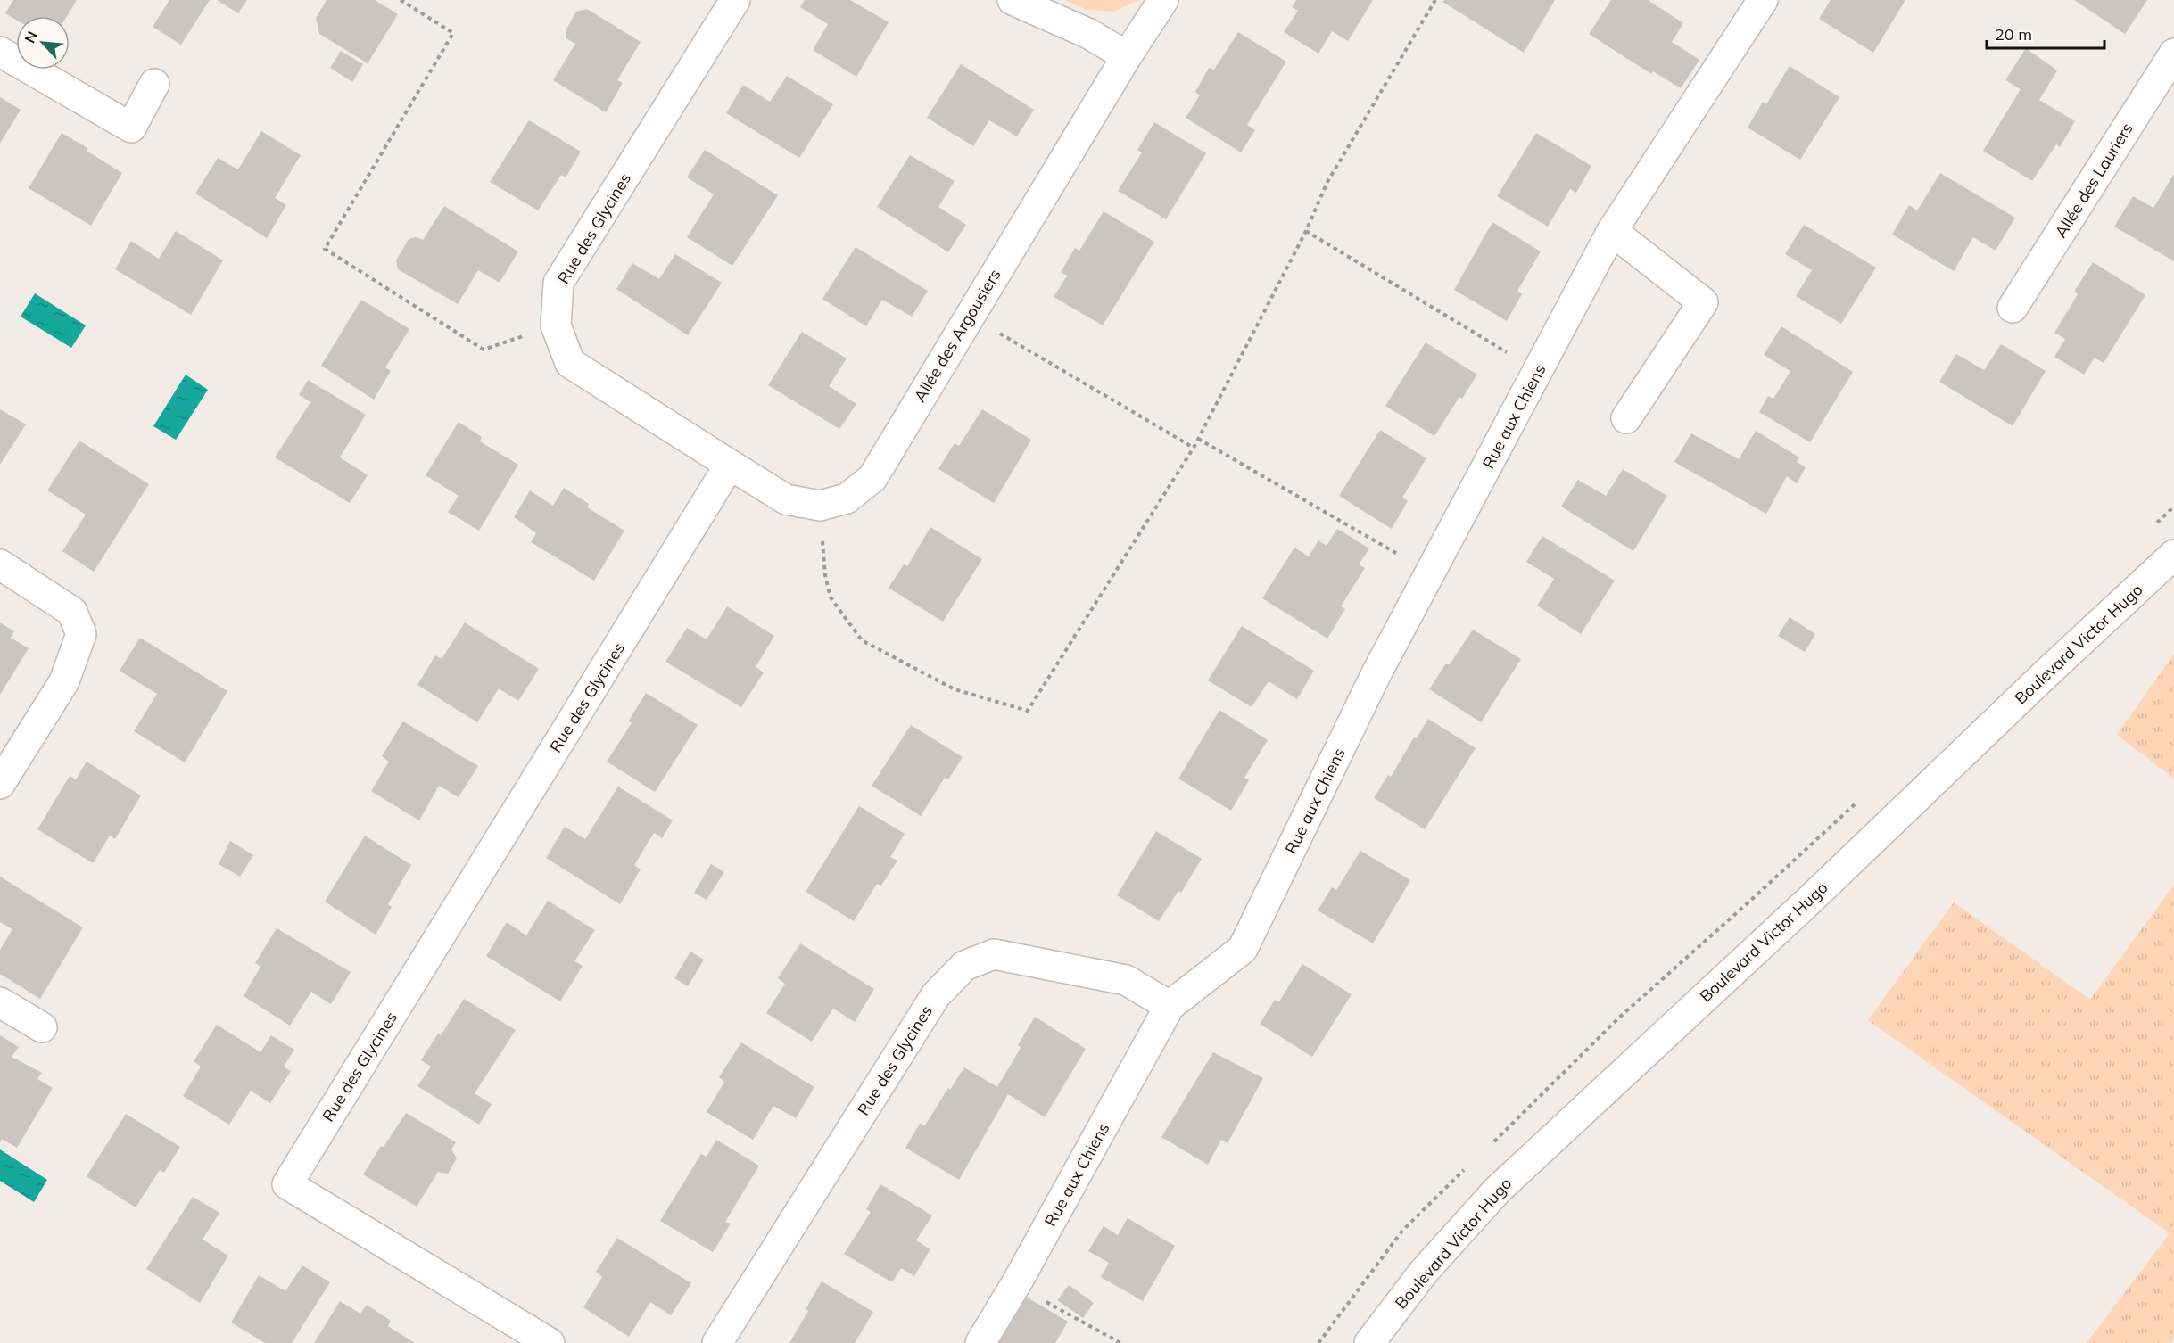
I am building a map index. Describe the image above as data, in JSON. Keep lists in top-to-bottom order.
{
  "streets": {
    "street": [
      "Allée des Lauriers",
      "Rue des Glycines",
      "Allée des Argousiers",
      "Rue aux Chiens",
      "Boulevard Victor Hugo"
    ]
  },
  "crossings": [
    ["Rue des Glycines", "Allée des Argousiers"],
    ["Rue des Glycines", "Rue aux Chiens"]
  ],
  "scale_bar": "20 m",
  "north": "top left"
}
